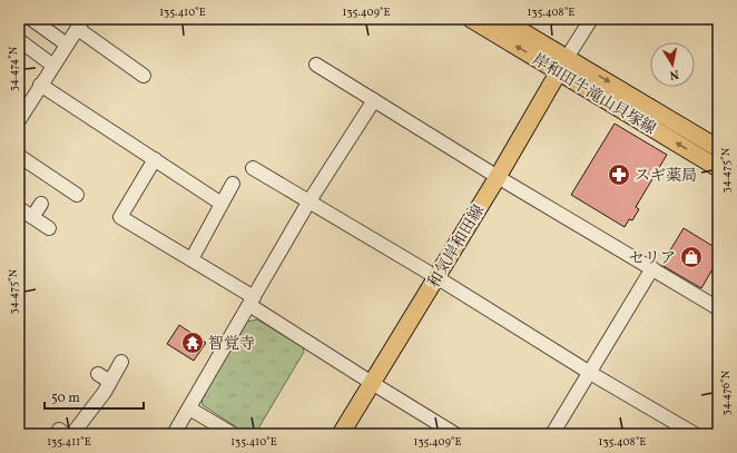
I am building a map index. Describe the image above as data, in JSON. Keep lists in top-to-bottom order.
{
  "streets": {
    "main road": ["岸和田牛滝山貝塚線", "和気岸和田線"]
  },
  "crossings": [
    ["岸和田牛滝山貝塚線", "和気岸和田線"]
  ],
  "places": {
    "pharmacy": ["スギ薬局"],
    "shop": ["セリア"],
    "temple": ["智覚寺"]
  },
  "scale_bar": "50 m",
  "north": "bottom",
  "coordinates": [
    "135.410°E",
    "135.409°E",
    "135.408°E",
    "34.474°N",
    "34.475°N",
    "34.476°N",
    "135.411°E"
  ]
}
